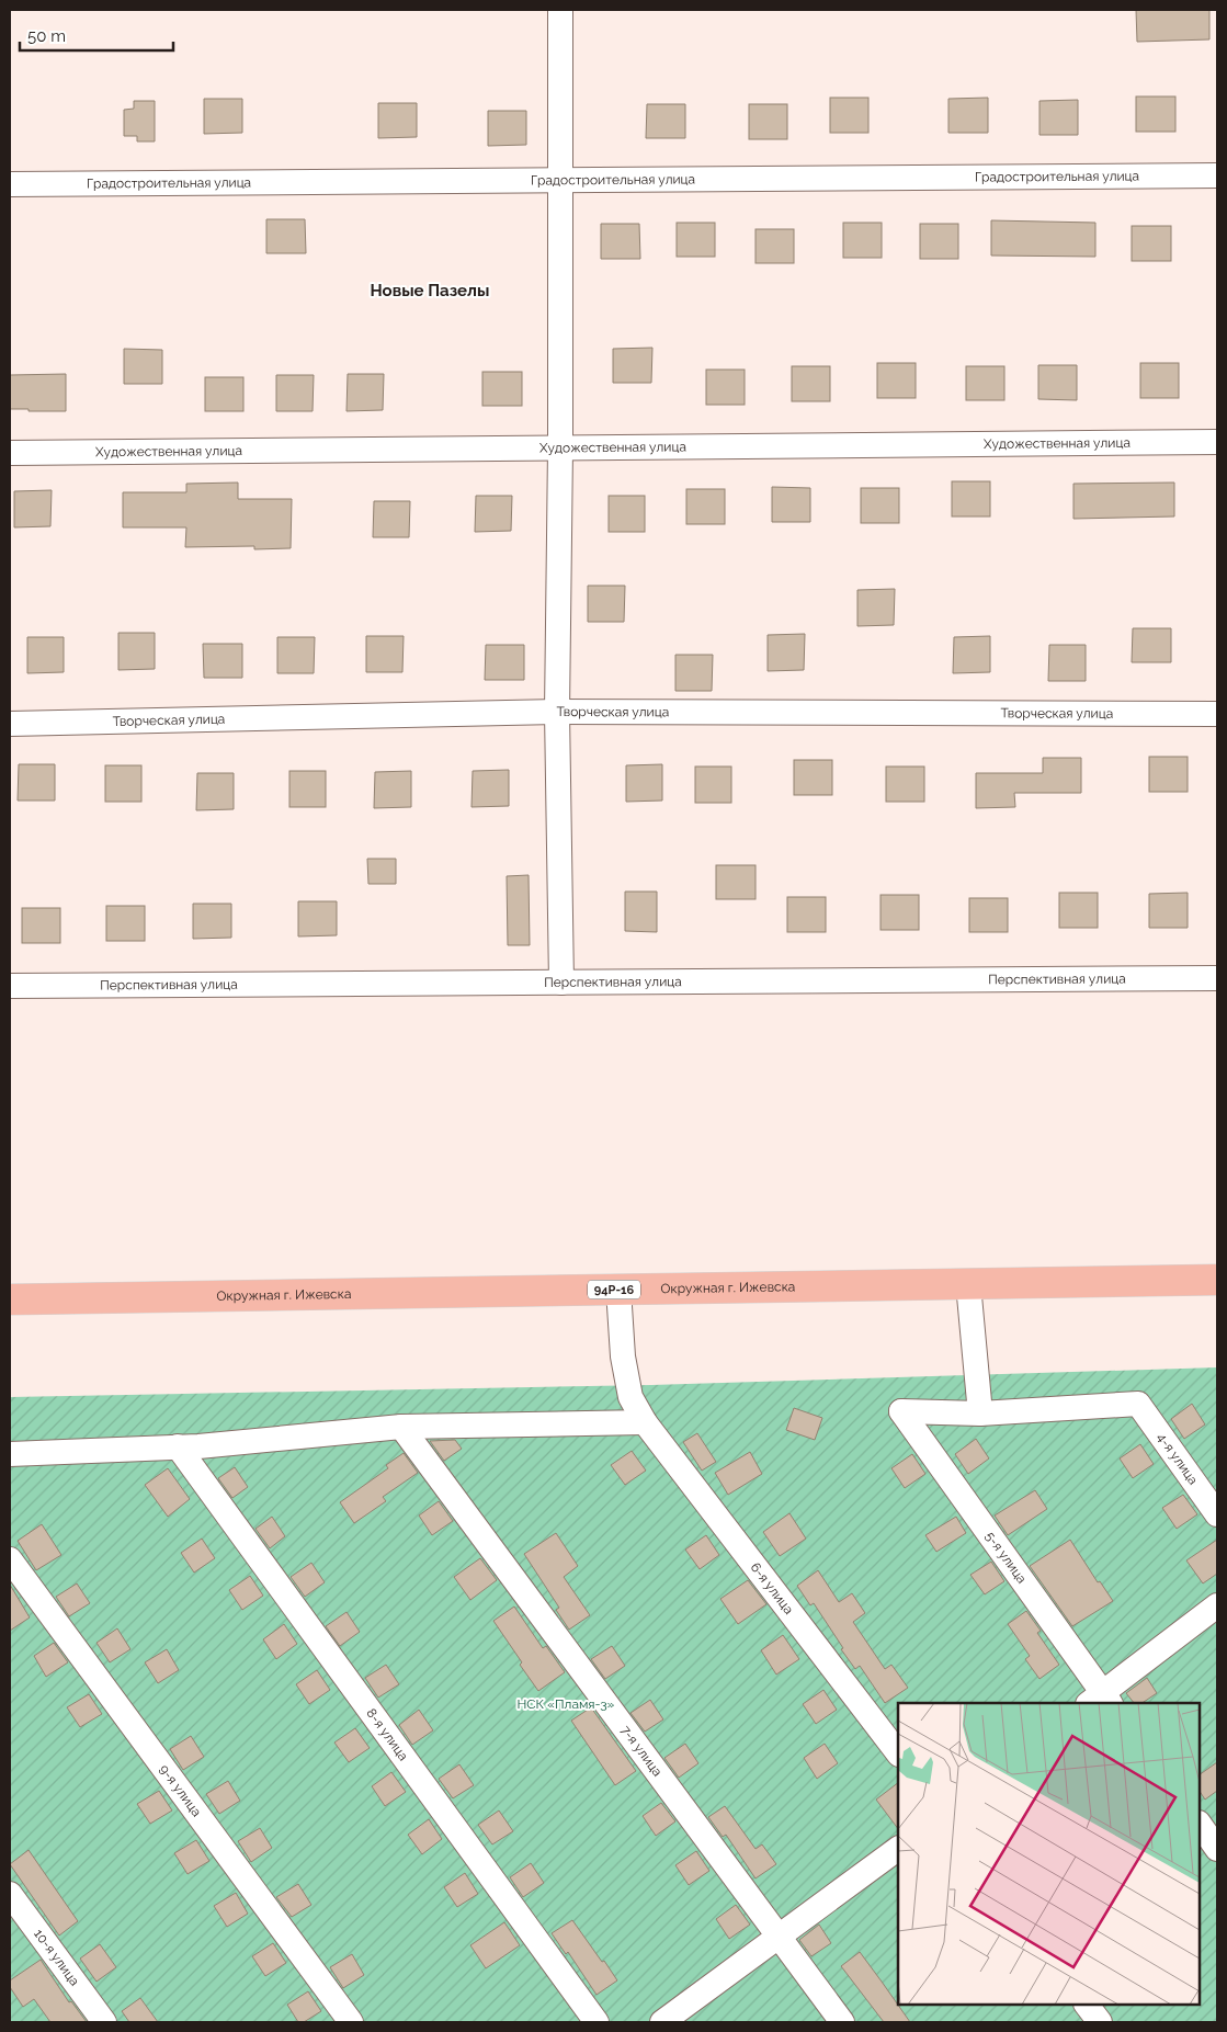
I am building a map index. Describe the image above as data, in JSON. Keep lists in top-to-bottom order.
{
  "streets": {
    "main road": ["Окружная г. Ижевска", "94Р-16"],
    "street": [
      "Градостроительная улица",
      "Художественная улица",
      "Творческая улица",
      "Перспективная улица",
      "4-я улица",
      "5-я улица",
      "6-я улица",
      "8-я улица",
      "7-я улица",
      "9-я улица",
      "10-я улица"
    ]
  },
  "crossings": [
    ["Окружная г. Ижевска", "6-я улица"],
    ["4-я улица", "5-я улица"]
  ],
  "districts": ["Новые Пазелы"],
  "parks": ["НСК «Пламя-3»"],
  "scale_bar": "50 m"
}
